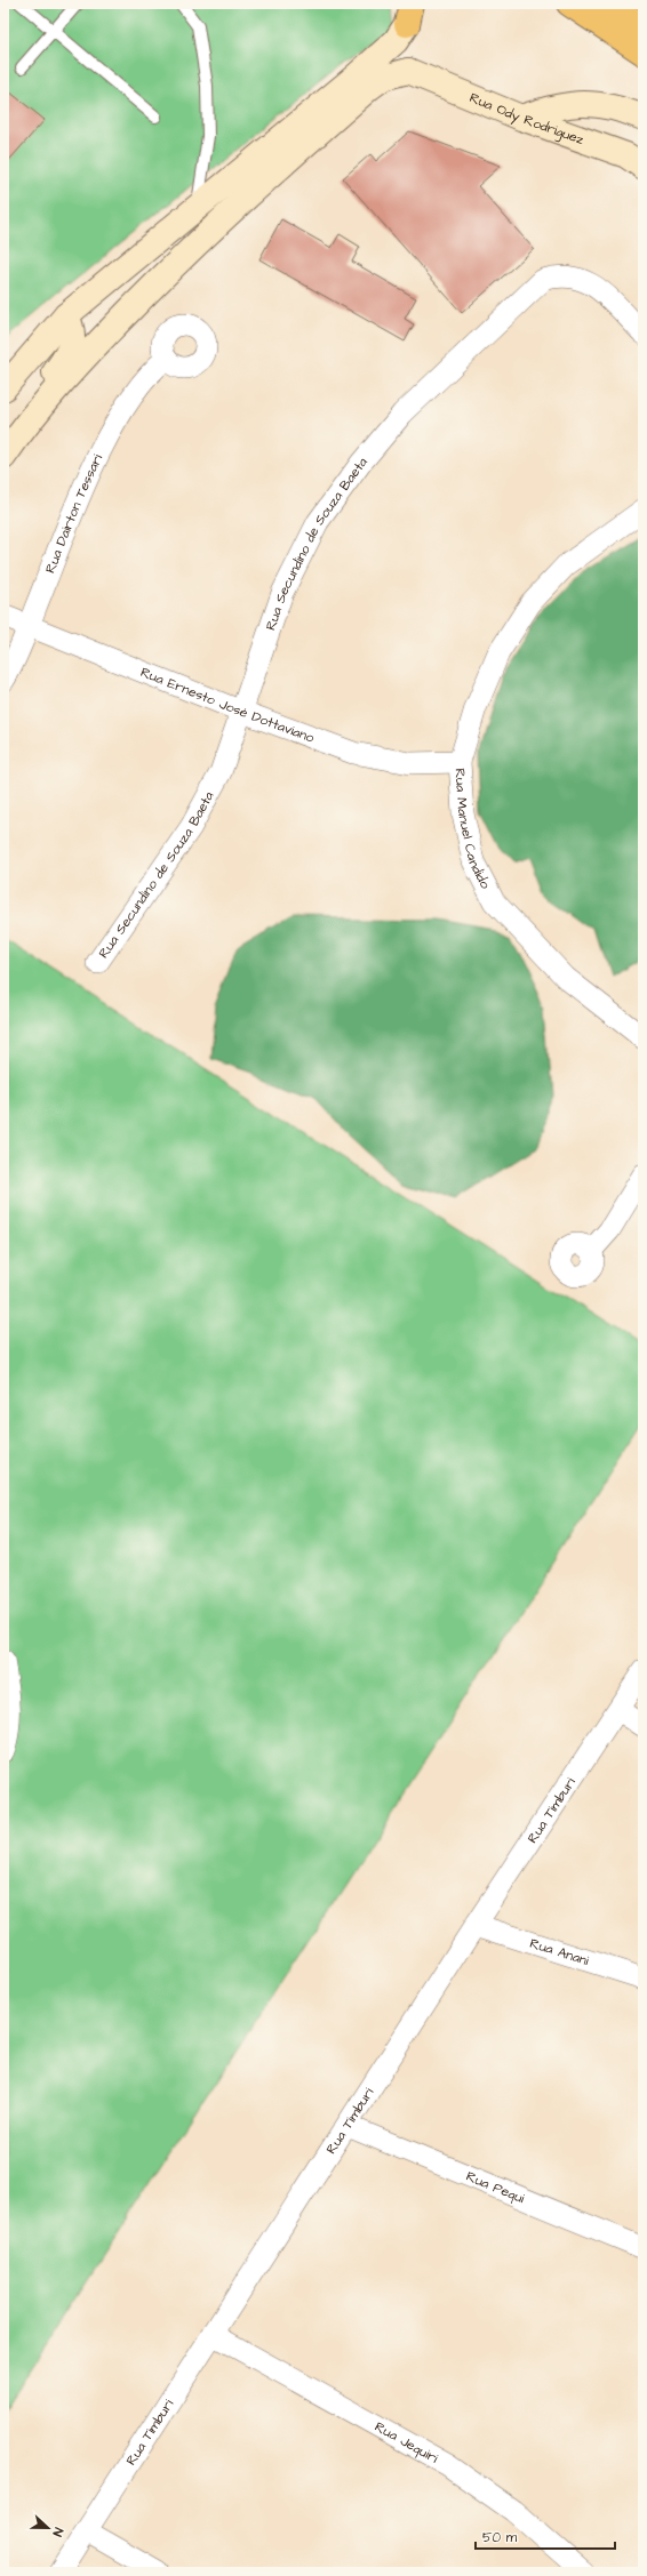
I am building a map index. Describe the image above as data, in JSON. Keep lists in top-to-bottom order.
{
  "streets": {
    "main road": ["Rua Ody Rodriguez"],
    "street": [
      "Rua Dairton Tessari",
      "Rua Secundino de Souza Baeta",
      "Rua Ernesto José Dottaviano",
      "Rua Manuel Candido",
      "Rua Timburi",
      "Rua Anani",
      "Rua Pequi",
      "Rua Jequiri"
    ]
  },
  "crossings": [
    ["Rua Dairton Tessari", "Rua Ernesto José Dottaviano"],
    ["Rua Secundino de Souza Baeta", "Rua Ernesto José Dottaviano"],
    ["Rua Ernesto José Dottaviano", "Rua Manuel Candido"],
    ["Rua Timburi", "Rua Anani"],
    ["Rua Timburi", "Rua Pequi"],
    ["Rua Timburi", "Rua Jequiri"]
  ],
  "scale_bar": "50 m",
  "north": "right"
}
